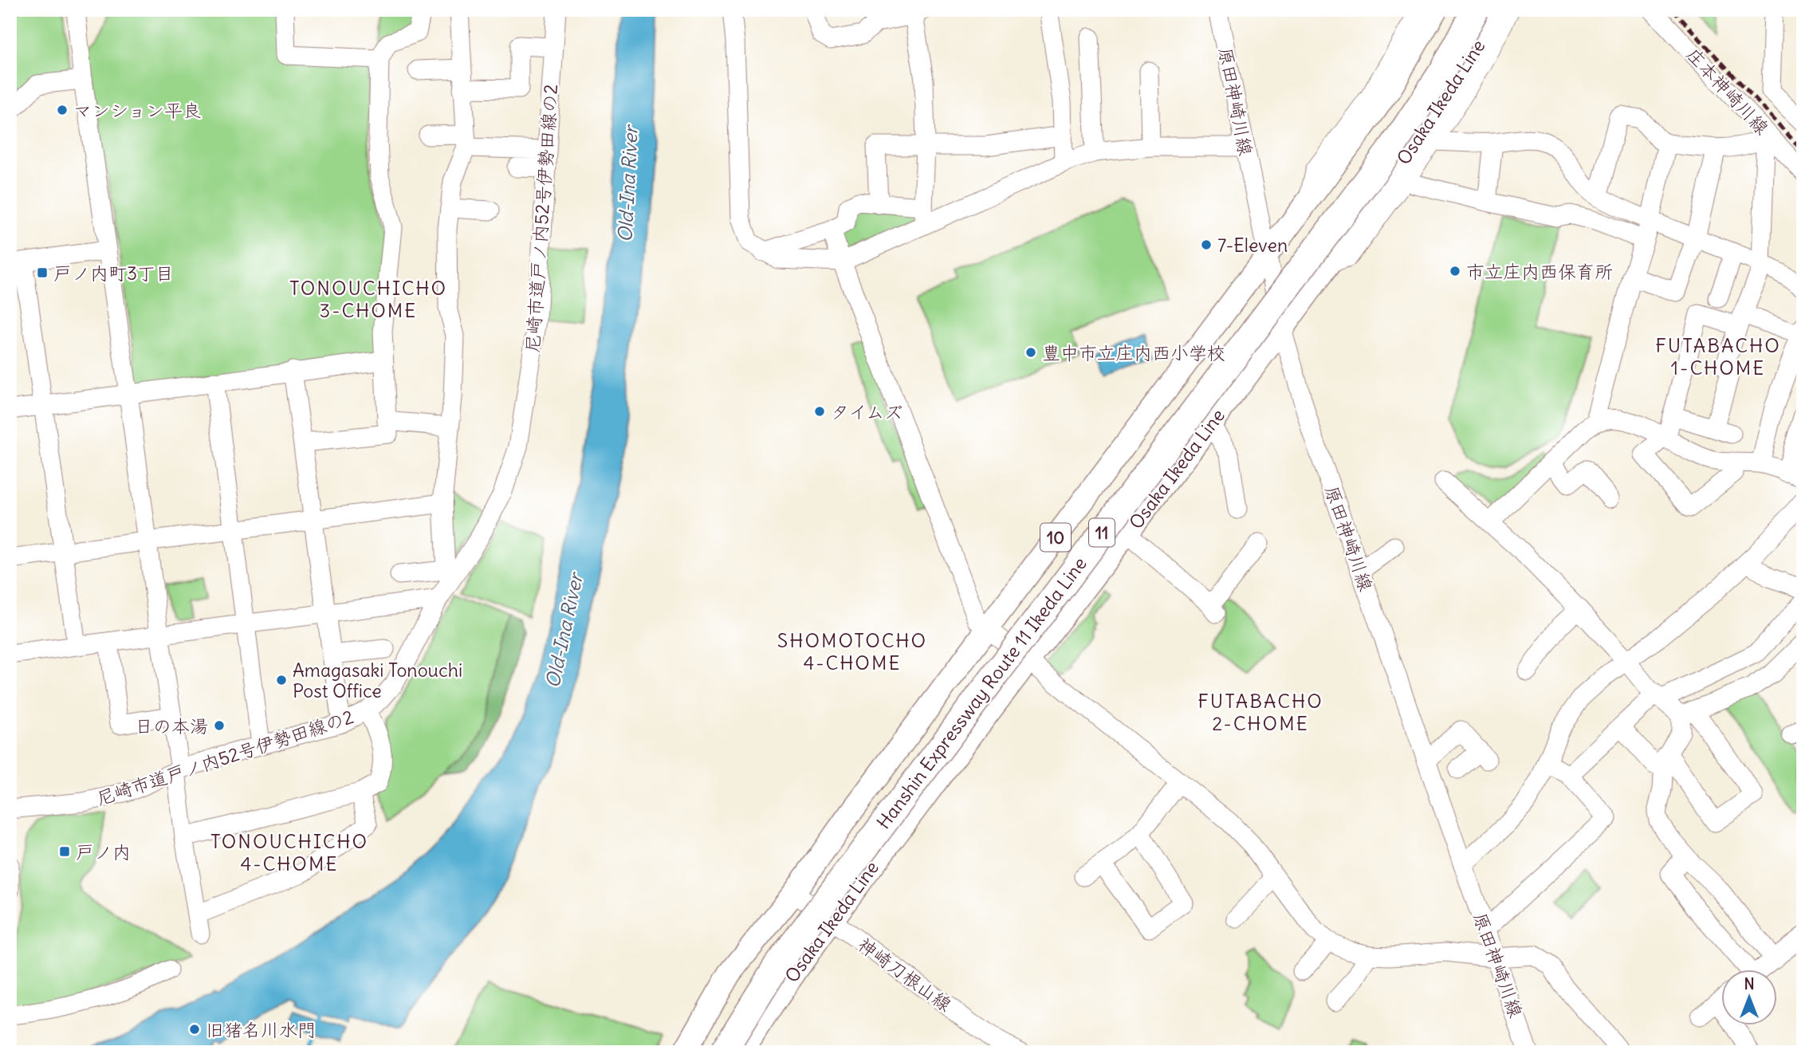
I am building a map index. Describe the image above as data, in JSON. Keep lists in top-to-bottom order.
{
  "streets": {
    "highway": ["11", "Hanshin Expressway Route 11 Ikeda Line"],
    "main road": ["Osaka Ikeda Line", "10"],
    "street": [
      "庄本神崎川線",
      "原田神崎川線",
      "尼崎市道戸ノ内52号伊勢田線の2",
      "神崎刀根山線"
    ]
  },
  "crossings": [
    ["原田神崎川線", "Osaka Ikeda Line"],
    ["原田神崎川線", "10"],
    ["Osaka Ikeda Line", "神崎刀根山線"],
    ["10", "神崎刀根山線"]
  ],
  "districts": [
    "TONOUCHICHO 3-CHOME",
    "FUTABACHO 1-CHOME",
    "SHOMOTOCHO 4-CHOME",
    "FUTABACHO 2-CHOME",
    "TONOUCHICHO 4-CHOME"
  ],
  "water": ["Old-Ina River"],
  "places": {
    "other": [
      "マンション平良",
      "7-Eleven",
      "市立庄内西保育所",
      "豊中市立庄内西小学校",
      "タイムズ",
      "Amagasaki Tonouchi Post Office",
      "日の本湯",
      "旧猪名川水門"
    ],
    "transit": ["戸ノ内町3丁目", "戸ノ内"]
  },
  "north": "top"
}
